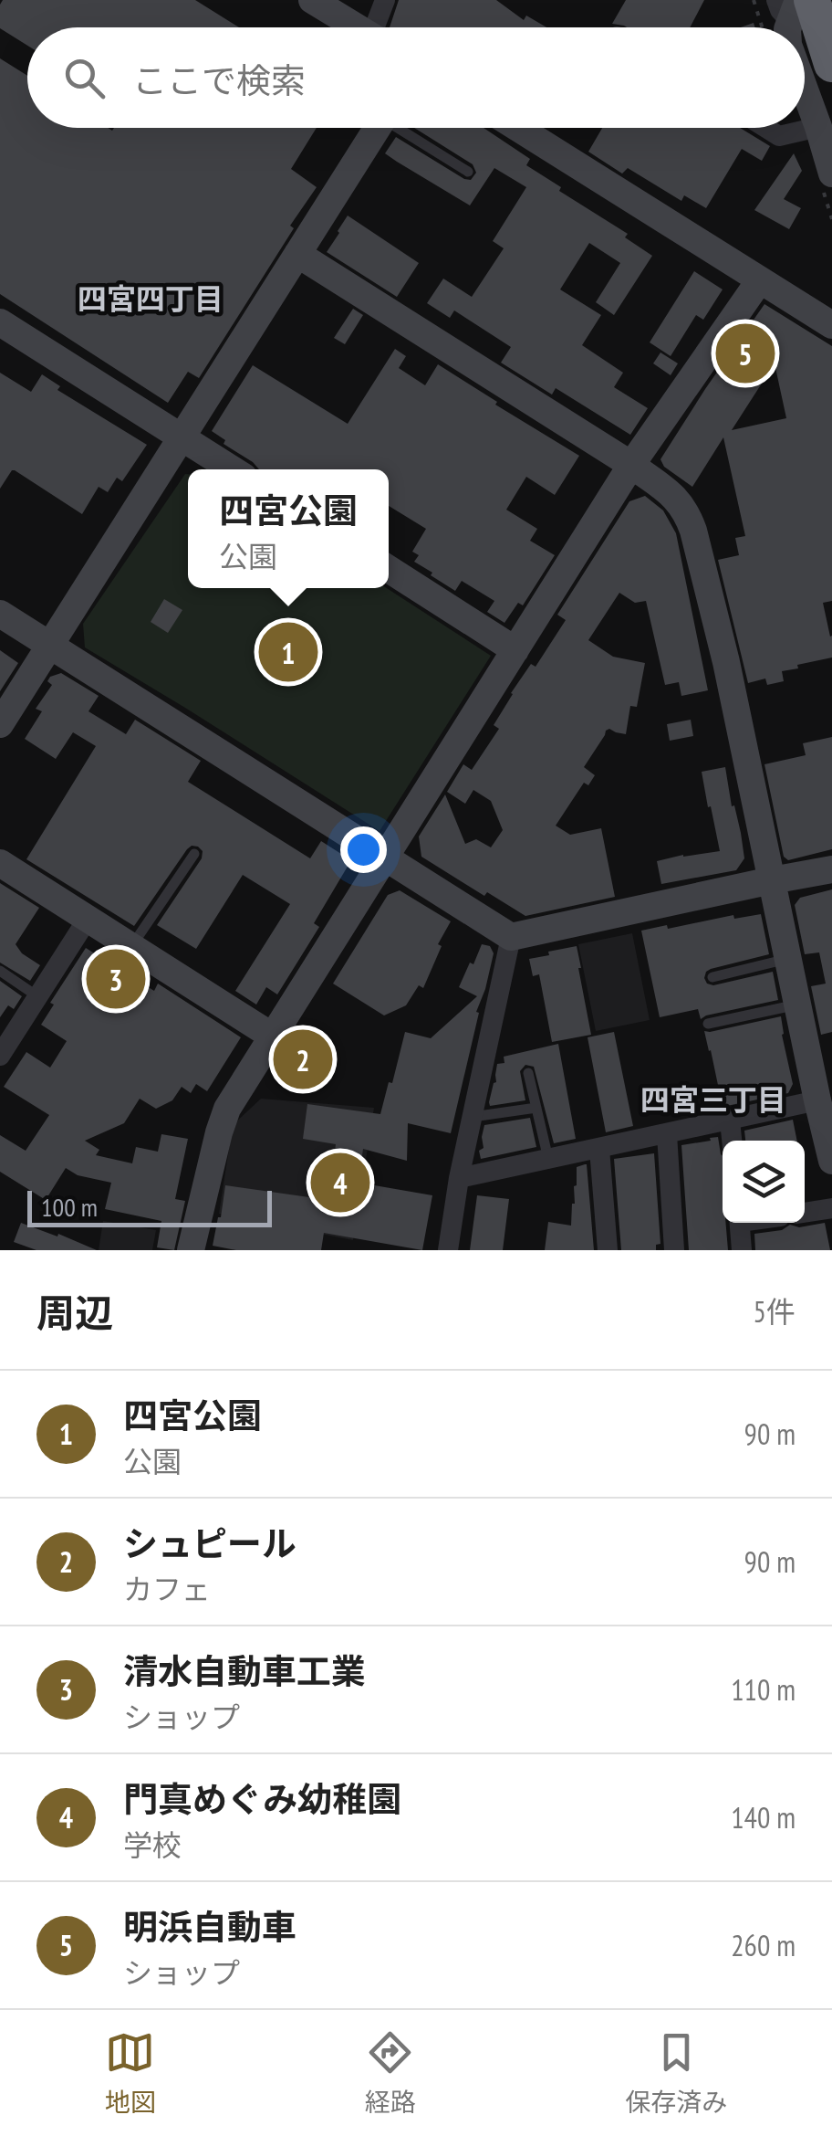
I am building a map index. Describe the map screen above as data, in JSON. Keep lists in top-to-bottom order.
{
  "districts": ["四宮四丁目", "四宮三丁目"],
  "scale_bar": "100 m",
  "page": {
    "search": "ここで検索",
    "pins": [
      "5",
      "1",
      "3",
      "2",
      "4"
    ],
    "popup": ["四宮公園", "公園"],
    "scale": "100 m",
    "heading": ["周辺", "5件"],
    "list": [
      {
        "mark": "1",
        "name": "四宮公園",
        "note": "公園",
        "value": "90 m"
      },
      {
        "mark": "2",
        "name": "シュピール",
        "note": "カフェ",
        "value": "90 m"
      },
      {
        "mark": "3",
        "name": "清水自動車工業",
        "note": "ショップ",
        "value": "110 m"
      },
      {
        "mark": "4",
        "name": "門真めぐみ幼稚園",
        "note": "学校",
        "value": "140 m"
      },
      {
        "mark": "5",
        "name": "明浜自動車",
        "note": "ショップ",
        "value": "260 m"
      }
    ],
    "nav": ["地図", "経路", "保存済み"]
  }
}
